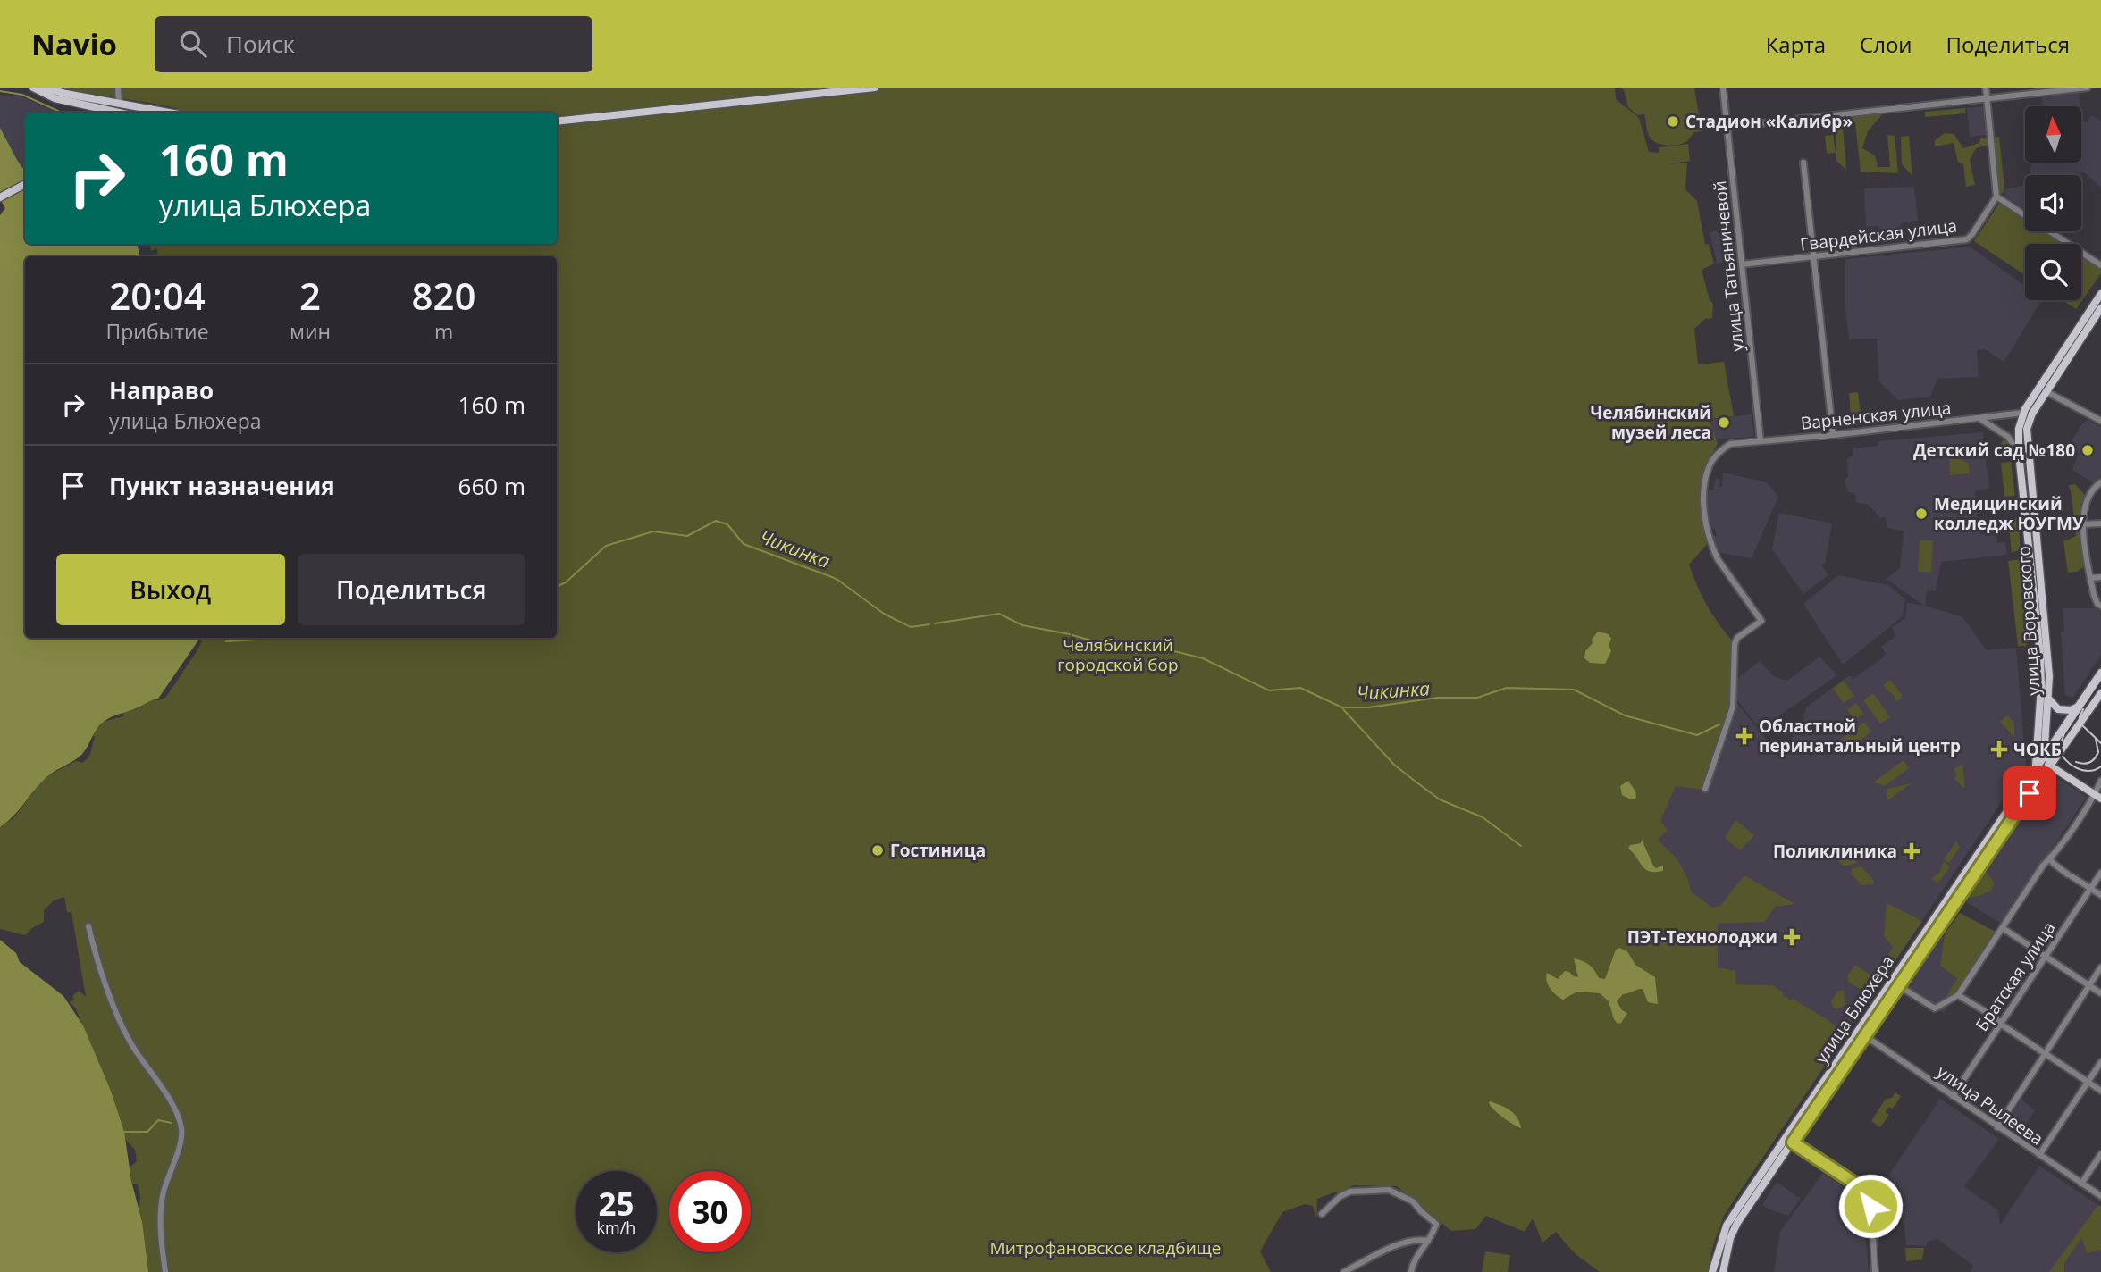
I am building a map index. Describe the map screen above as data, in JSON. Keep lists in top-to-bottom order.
{
  "streets": {
    "main road": ["улица Воровского", "улица Блюхера"],
    "street": [
      "Гвардейская улица",
      "улица Татьяничевой",
      "Варненская улица",
      "Братская улица",
      "улица Рылеева"
    ]
  },
  "crossings": [
    ["Гвардейская улица", "улица Татьяничевой"],
    ["улица Татьяничевой", "Варненская улица"],
    ["Варненская улица", "улица Воровского"],
    ["улица Воровского", "улица Блюхера"],
    ["Братская улица", "улица Рылеева"],
    ["улица Блюхера", "улица Рылеева"]
  ],
  "water": ["Чикинка"],
  "parks": ["Челябинский городской бор", "Митрофановское кладбище"],
  "places": {
    "other": [
      "Стадион «Калибр»",
      "Челябинский музей леса",
      "Детский сад №180",
      "Медицинский колледж ЮУГМУ",
      "Гостиница"
    ],
    "health": [
      "Областной перинатальный центр",
      "ЧОКБ",
      "Поликлиника",
      "ПЭТ-Технолоджи"
    ]
  },
  "north": "top",
  "page": {
    "header": "Navio",
    "search": "Поиск",
    "nav": ["Карта", "Слои", "Поделиться"],
    "turn": ["160 m", "улица Блюхера"],
    "eta": [
      "20:04",
      "Прибытие",
      "2",
      "мин",
      "820",
      "m"
    ],
    "list": [
      {
        "name": "Направо",
        "note": "улица Блюхера",
        "value": "160 m"
      },
      {
        "name": "Пункт назначения",
        "value": "660 m"
      }
    ],
    "buttons": ["Выход", "Поделиться"],
    "speed": "25 km/h",
    "limit": "30"
  }
}
